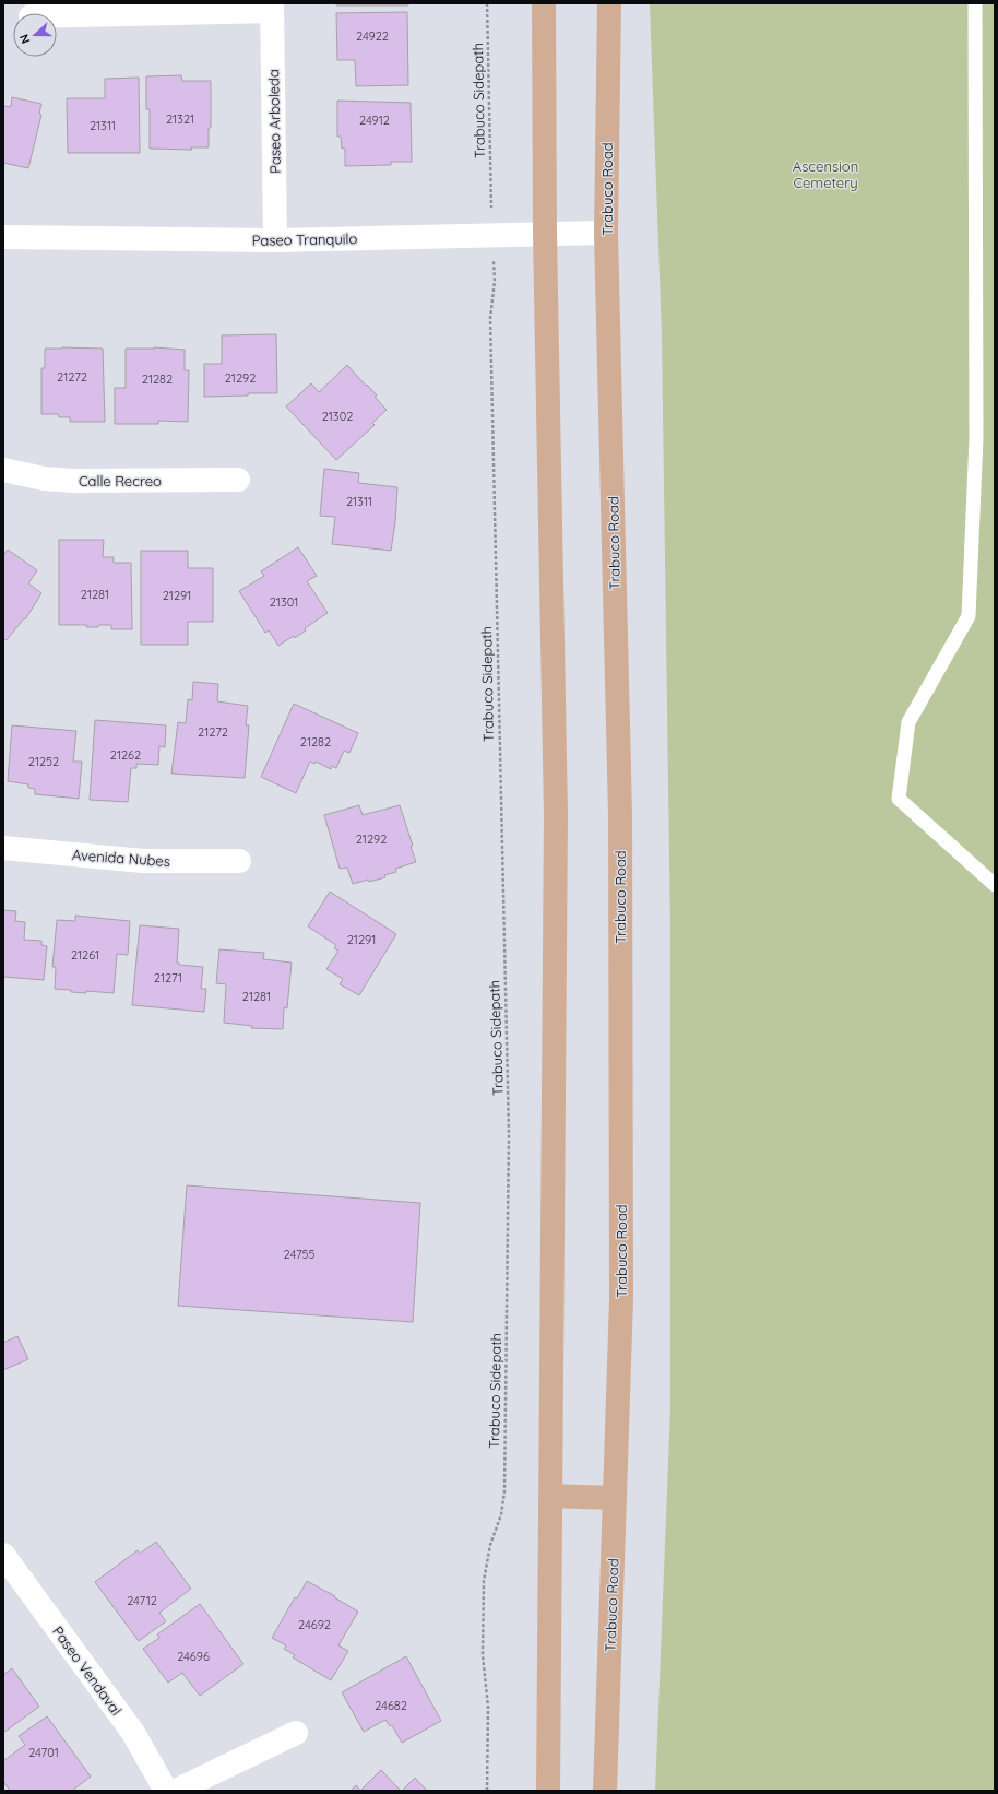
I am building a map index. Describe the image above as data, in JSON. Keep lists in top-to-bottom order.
{
  "streets": {
    "main road": ["Trabuco Road"],
    "street": [
      "Paseo Arboleda",
      "Paseo Tranquilo",
      "Calle Recreo",
      "Avenida Nubes",
      "Paseo Vendaval"
    ],
    "path": ["Trabuco Sidepath"]
  },
  "crossings": [
    ["Paseo Arboleda", "Paseo Tranquilo"],
    ["Trabuco Road", "Paseo Tranquilo"]
  ],
  "parks": ["Ascension Cemetery"],
  "house_numbers": [
    "24922",
    "21321",
    "24912",
    "21311",
    "21272",
    "21292",
    "21282",
    "21302",
    "21311",
    "21281",
    "21291",
    "21301",
    "21272",
    "21282",
    "21262",
    "21252",
    "21292",
    "21291",
    "21261",
    "21271",
    "21281",
    "24755",
    "24712",
    "24692",
    "24696",
    "24682",
    "24701"
  ],
  "north": "left"
}
